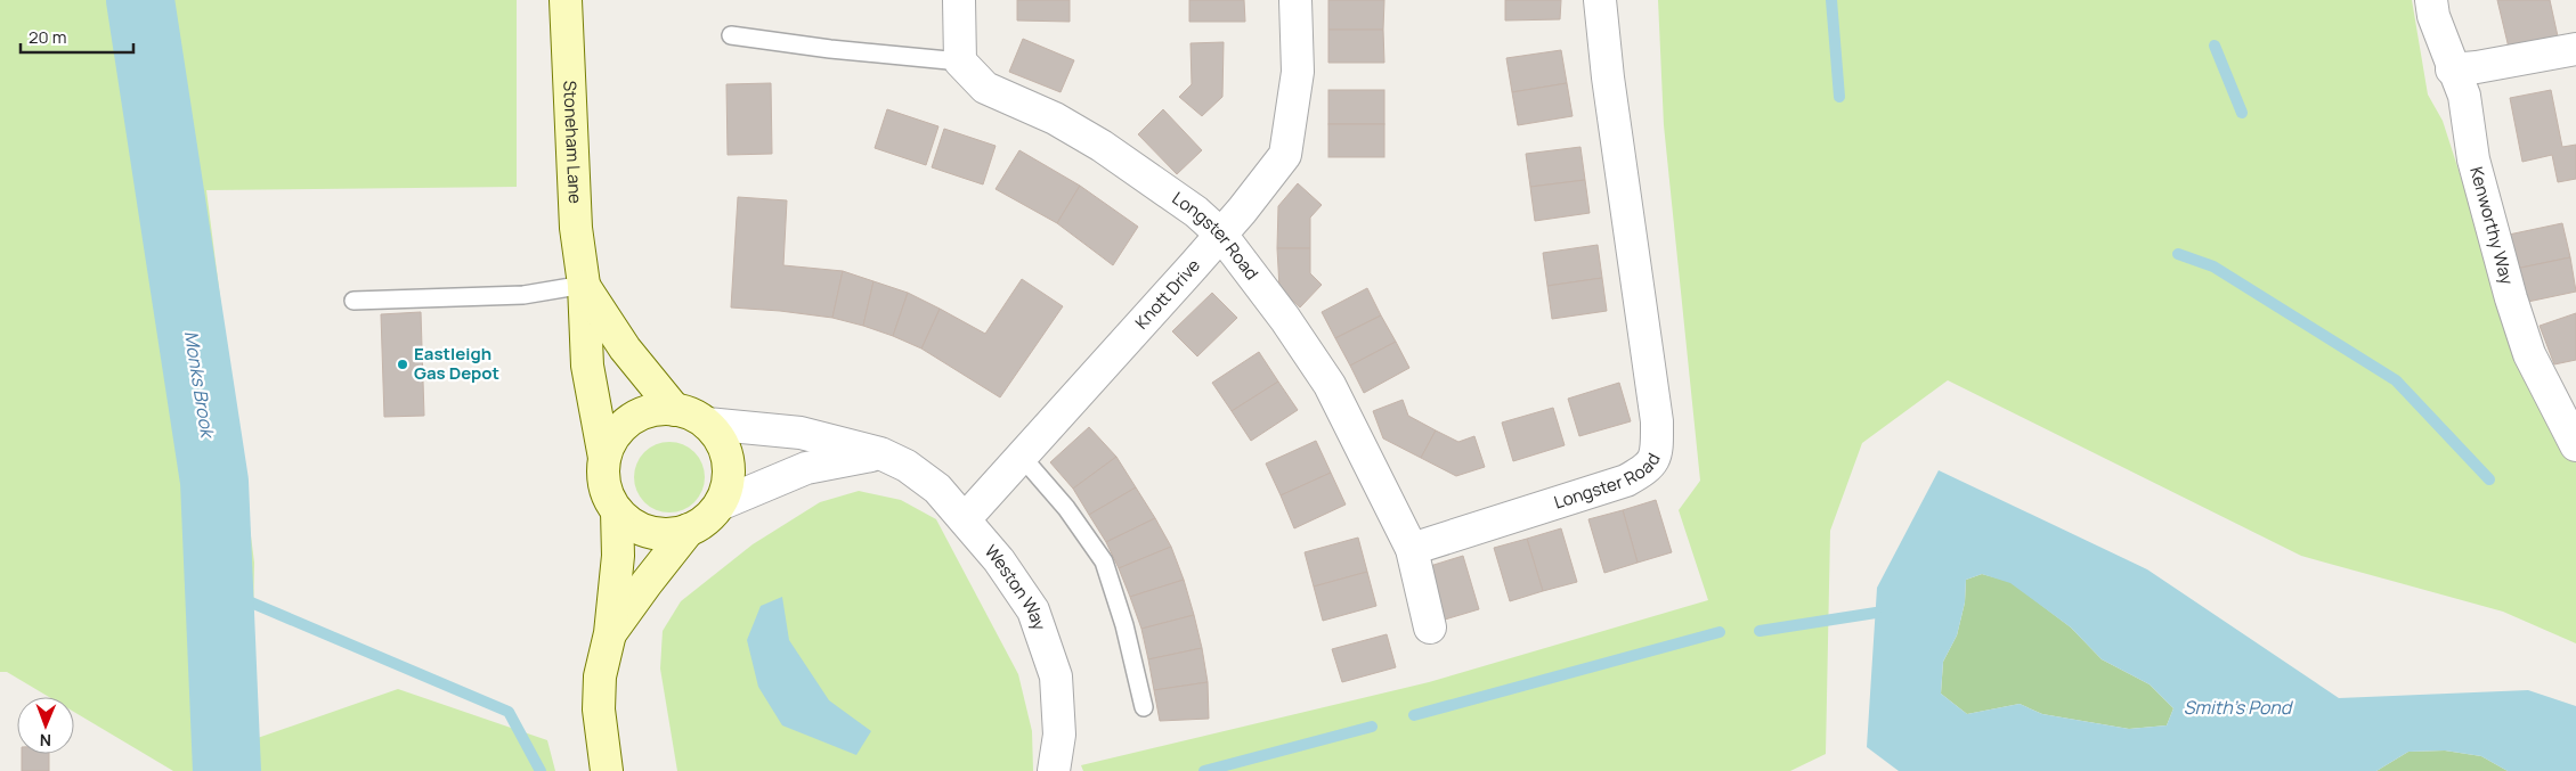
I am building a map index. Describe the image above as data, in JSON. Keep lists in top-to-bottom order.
{
  "streets": {
    "street": [
      "Stoneham Lane",
      "Kenworthy Way",
      "Longster Road",
      "Knott Drive",
      "Weston Way"
    ]
  },
  "crossings": [
    ["Stoneham Lane", "Weston Way"],
    ["Longster Road", "Knott Drive"],
    ["Knott Drive", "Weston Way"]
  ],
  "water": ["Monks Brook", "Smith's Pond"],
  "places": ["Eastleigh Gas Depot"],
  "scale_bar": "20 m",
  "north": "bottom"
}
